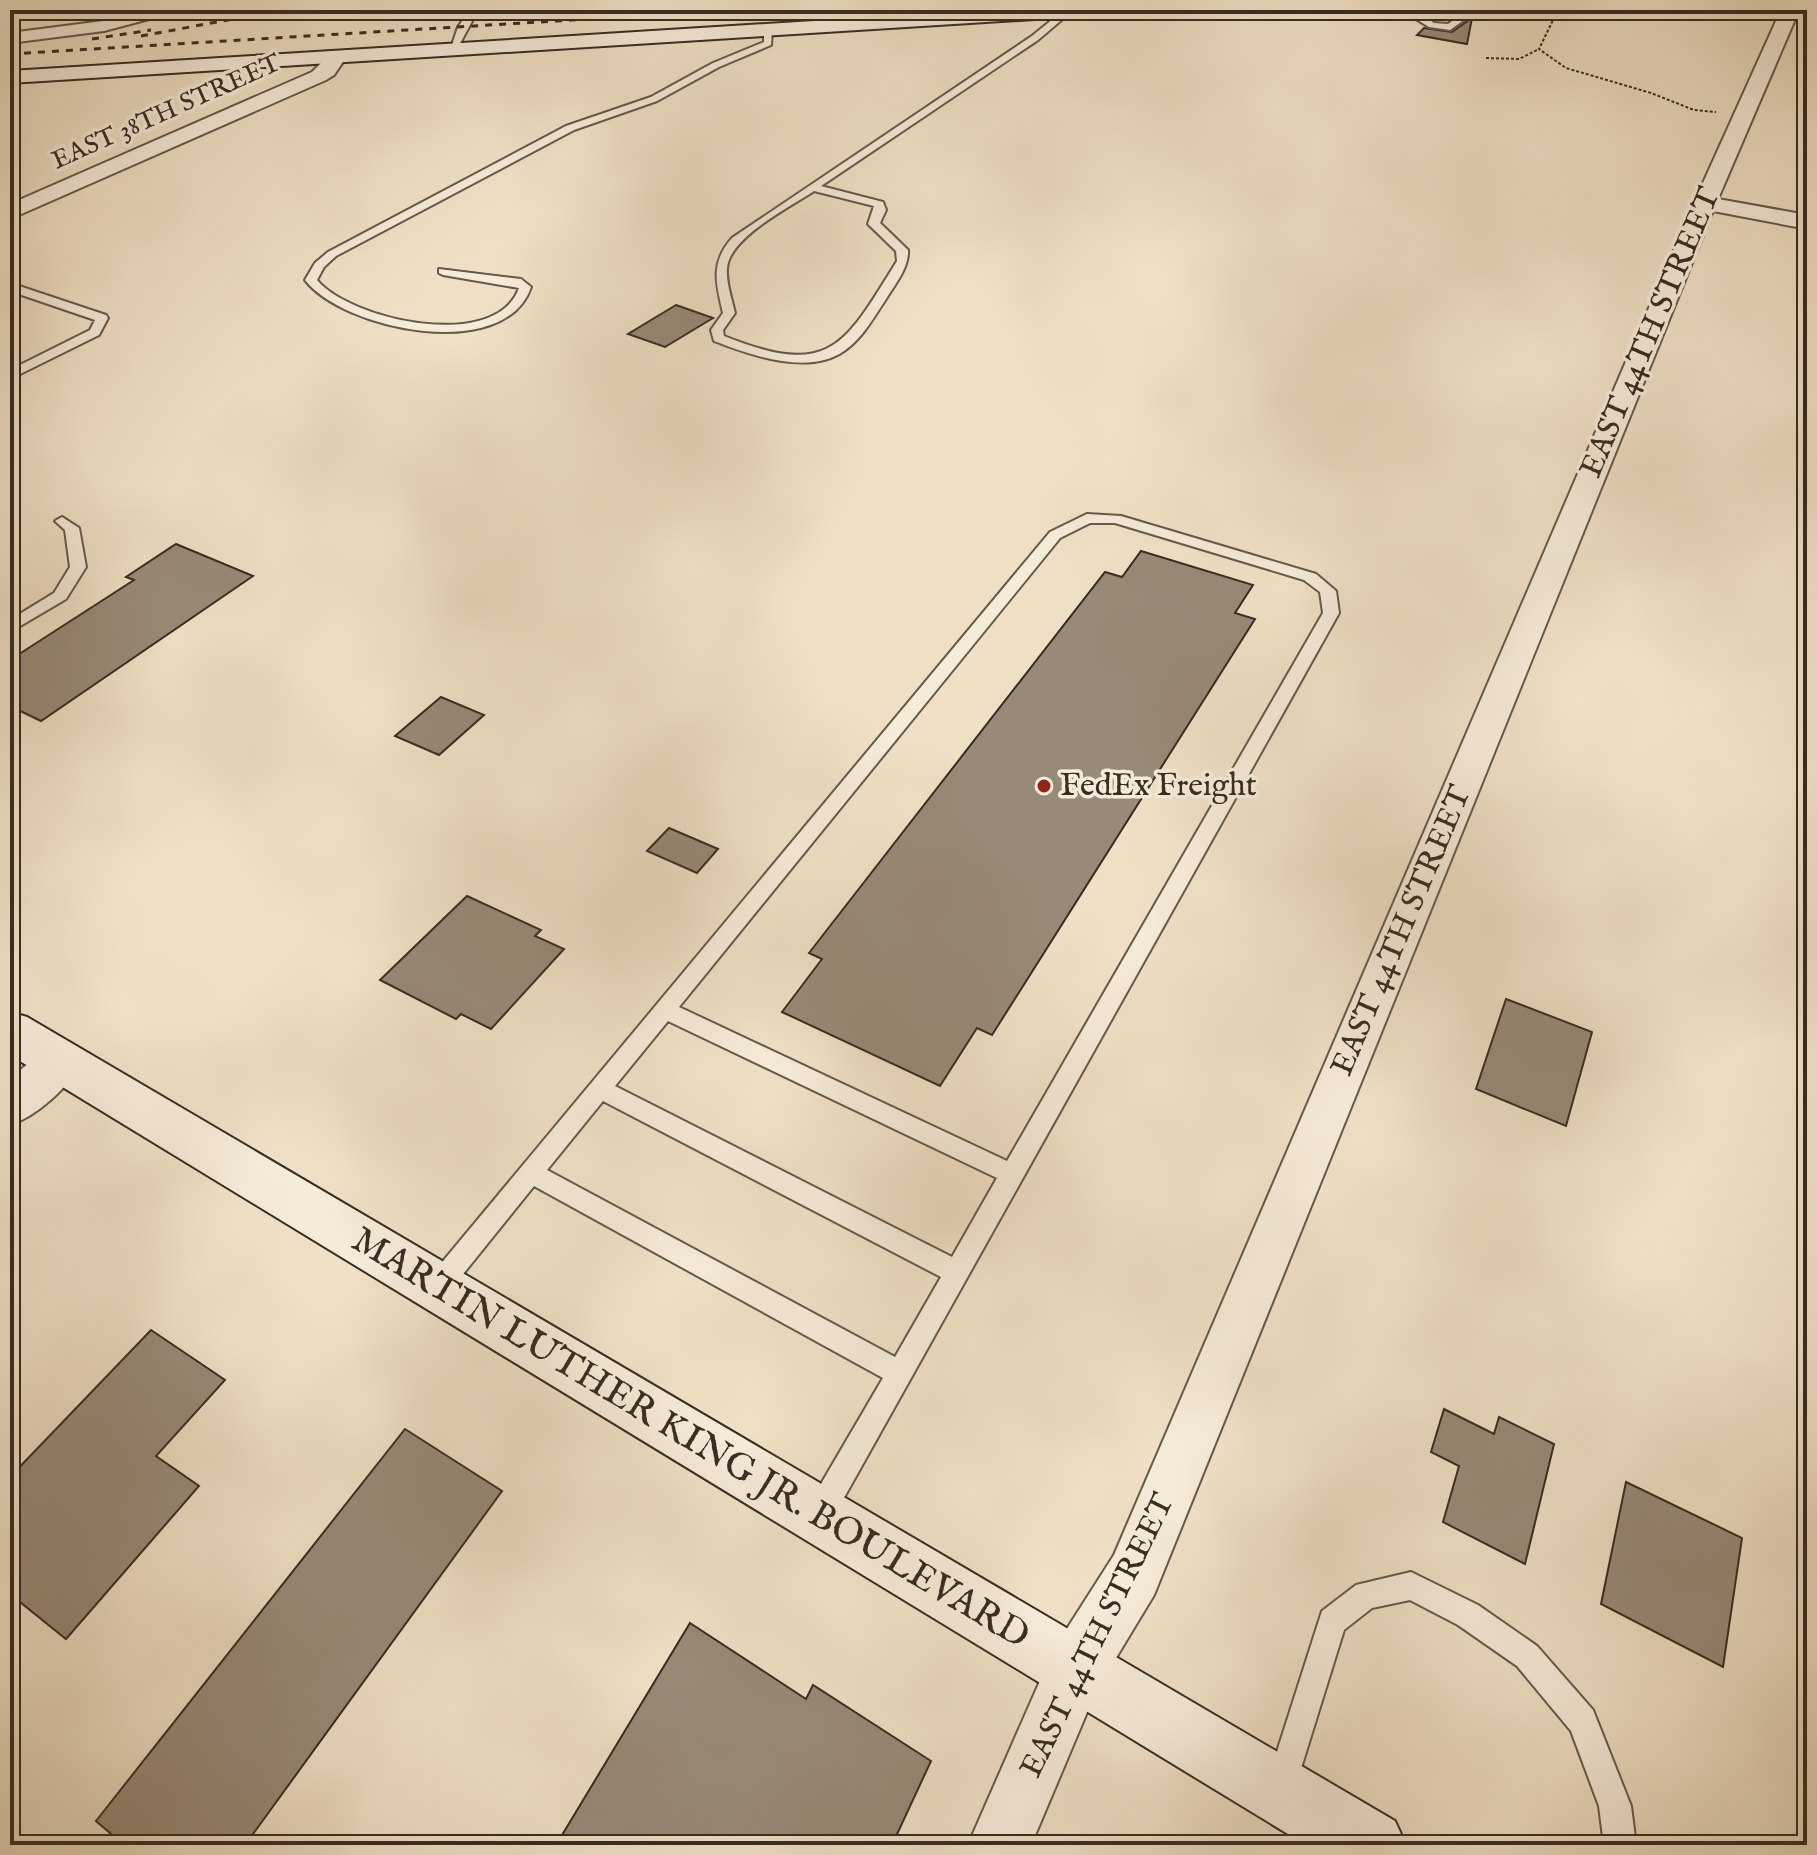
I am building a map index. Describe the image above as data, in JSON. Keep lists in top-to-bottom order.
{
  "streets": {
    "main road": ["MARTIN LUTHER KING JR. BOULEVARD"],
    "street": ["EAST 38TH STREET", "EAST 44TH STREET"]
  },
  "crossings": [
    ["EAST 44TH STREET", "MARTIN LUTHER KING JR. BOULEVARD"]
  ],
  "places": ["FedEx Freight"]
}
